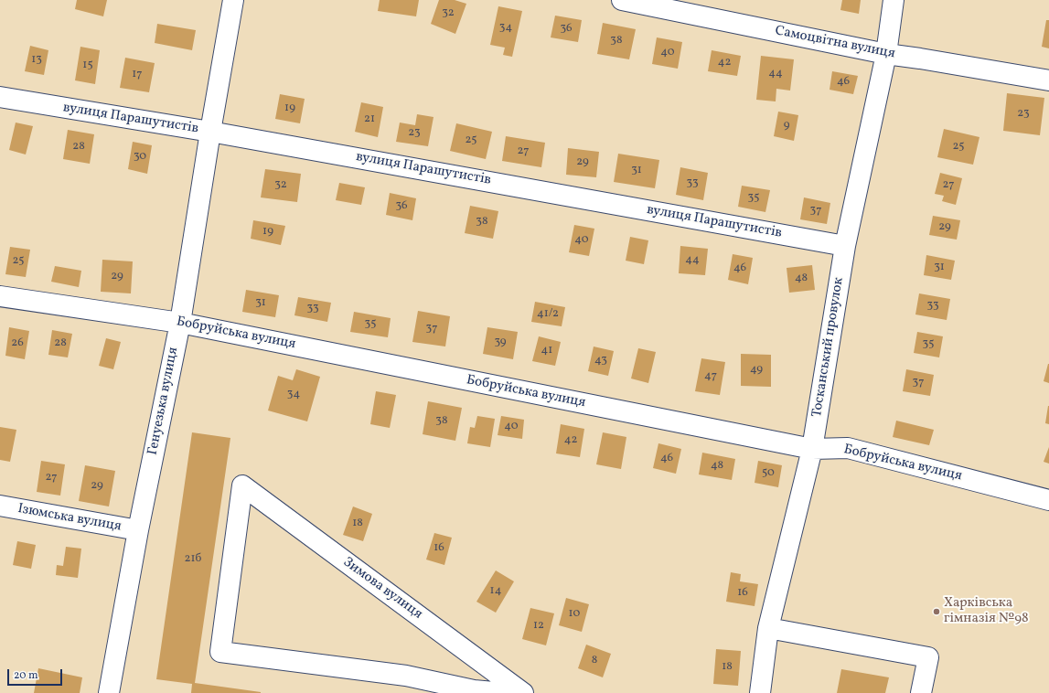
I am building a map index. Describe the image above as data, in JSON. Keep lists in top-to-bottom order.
{
  "streets": {
    "street": [
      "Самоцвітна вулиця",
      "вулиця Парашутистів",
      "Бобруйська вулиця",
      "Тосканський провулок",
      "Генуезька вулиця",
      "Ізюмська вулиця",
      "Зимова вулиця"
    ]
  },
  "crossings": [
    ["Самоцвітна вулиця", "Тосканський провулок"],
    ["вулиця Парашутистів", "Тосканський провулок"],
    ["вулиця Парашутистів", "Генуезька вулиця"],
    ["Бобруйська вулиця", "Тосканський провулок"],
    ["Бобруйська вулиця", "Генуезька вулиця"],
    ["Генуезька вулиця", "Ізюмська вулиця"]
  ],
  "places": ["Харківська гімназія №98"],
  "house_numbers": [
    "32",
    "34",
    "36",
    "38",
    "40",
    "13",
    "42",
    "15",
    "44",
    "17",
    "46",
    "19",
    "23",
    "21",
    "9",
    "23",
    "25",
    "28",
    "25",
    "27",
    "30",
    "29",
    "31",
    "33",
    "32",
    "27",
    "35",
    "36",
    "37",
    "38",
    "29",
    "19",
    "40",
    "44",
    "25",
    "31",
    "46",
    "29",
    "48",
    "31",
    "33",
    "33",
    "41/2",
    "35",
    "37",
    "39",
    "26",
    "28",
    "35",
    "41",
    "43",
    "49",
    "47",
    "37",
    "34",
    "38",
    "40",
    "42",
    "46",
    "48",
    "50",
    "27",
    "29",
    "18",
    "16",
    "21б",
    "14",
    "16",
    "10",
    "12",
    "8",
    "18"
  ],
  "scale_bar": "20 m"
}
